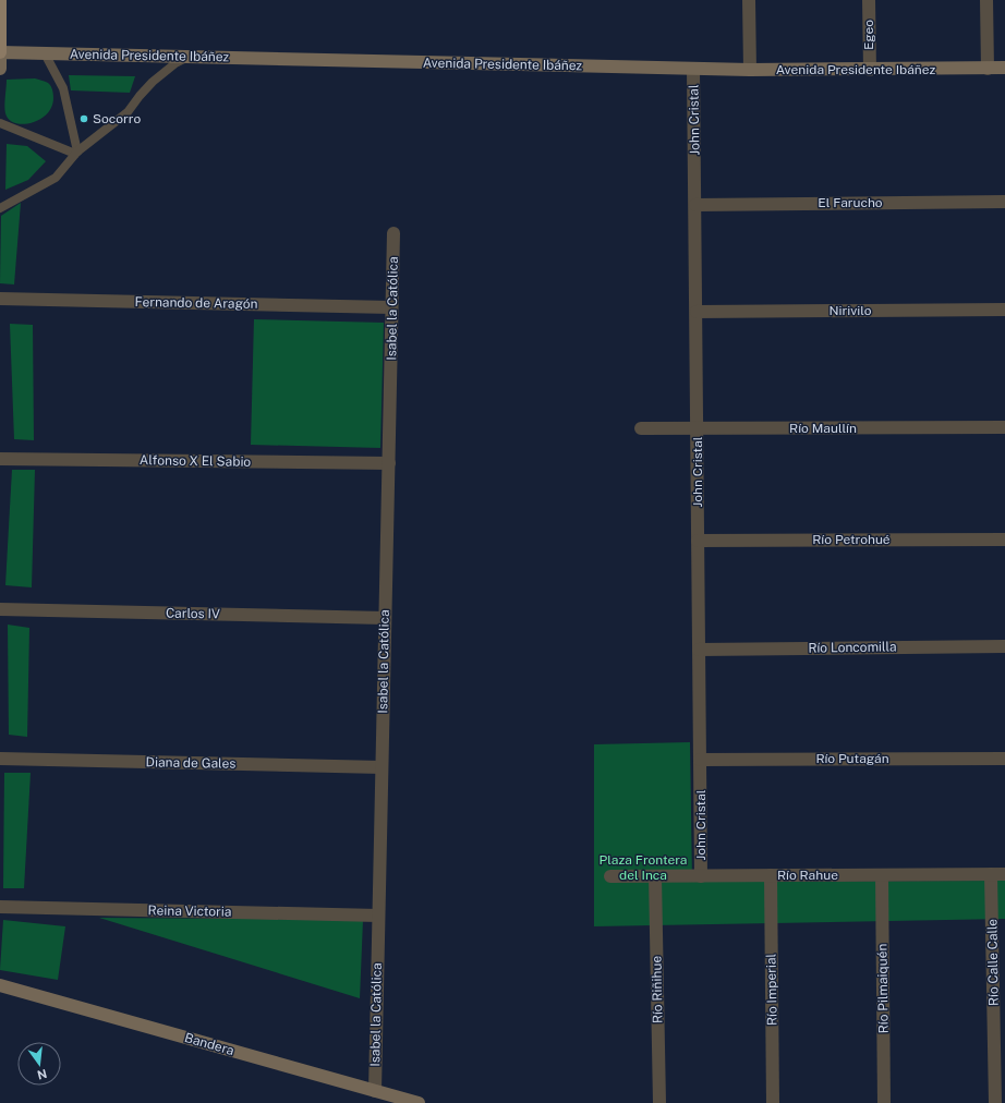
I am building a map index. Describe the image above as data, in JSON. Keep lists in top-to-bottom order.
{
  "streets": {
    "street": [
      "Egeo",
      "Avenida Presidente Ibáñez",
      "John Cristal",
      "El Farucho",
      "Fernando de Aragón",
      "Isabel la Católica",
      "Nirivilo",
      "Río Maullín",
      "Alfonso X El Sabio",
      "Río Petrohué",
      "Carlos IV",
      "Río Loncomilla",
      "Río Putagán",
      "Diana de Gales",
      "Río Rahue",
      "Reina Victoria",
      "Río Calle Calle",
      "Río Pilmaiquén",
      "Río Riñihue",
      "Río Imperial",
      "Bandera"
    ]
  },
  "crossings": [
    ["Egeo", "Avenida Presidente Ibáñez"],
    ["Avenida Presidente Ibáñez", "John Cristal"],
    ["John Cristal", "El Farucho"],
    ["John Cristal", "Nirivilo"],
    ["John Cristal", "Río Maullín"],
    ["John Cristal", "Río Petrohué"],
    ["John Cristal", "Río Loncomilla"],
    ["John Cristal", "Río Putagán"],
    ["John Cristal", "Río Rahue"],
    ["Fernando de Aragón", "Isabel la Católica"],
    ["Isabel la Católica", "Alfonso X El Sabio"],
    ["Isabel la Católica", "Carlos IV"],
    ["Isabel la Católica", "Diana de Gales"],
    ["Isabel la Católica", "Reina Victoria"],
    ["Isabel la Católica", "Bandera"],
    ["Río Rahue", "Río Calle Calle"],
    ["Río Rahue", "Río Pilmaiquén"],
    ["Río Rahue", "Río Riñihue"],
    ["Río Rahue", "Río Imperial"]
  ],
  "parks": ["Plaza Frontera del Inca"],
  "places": ["Socorro"],
  "north": "bottom"
}
